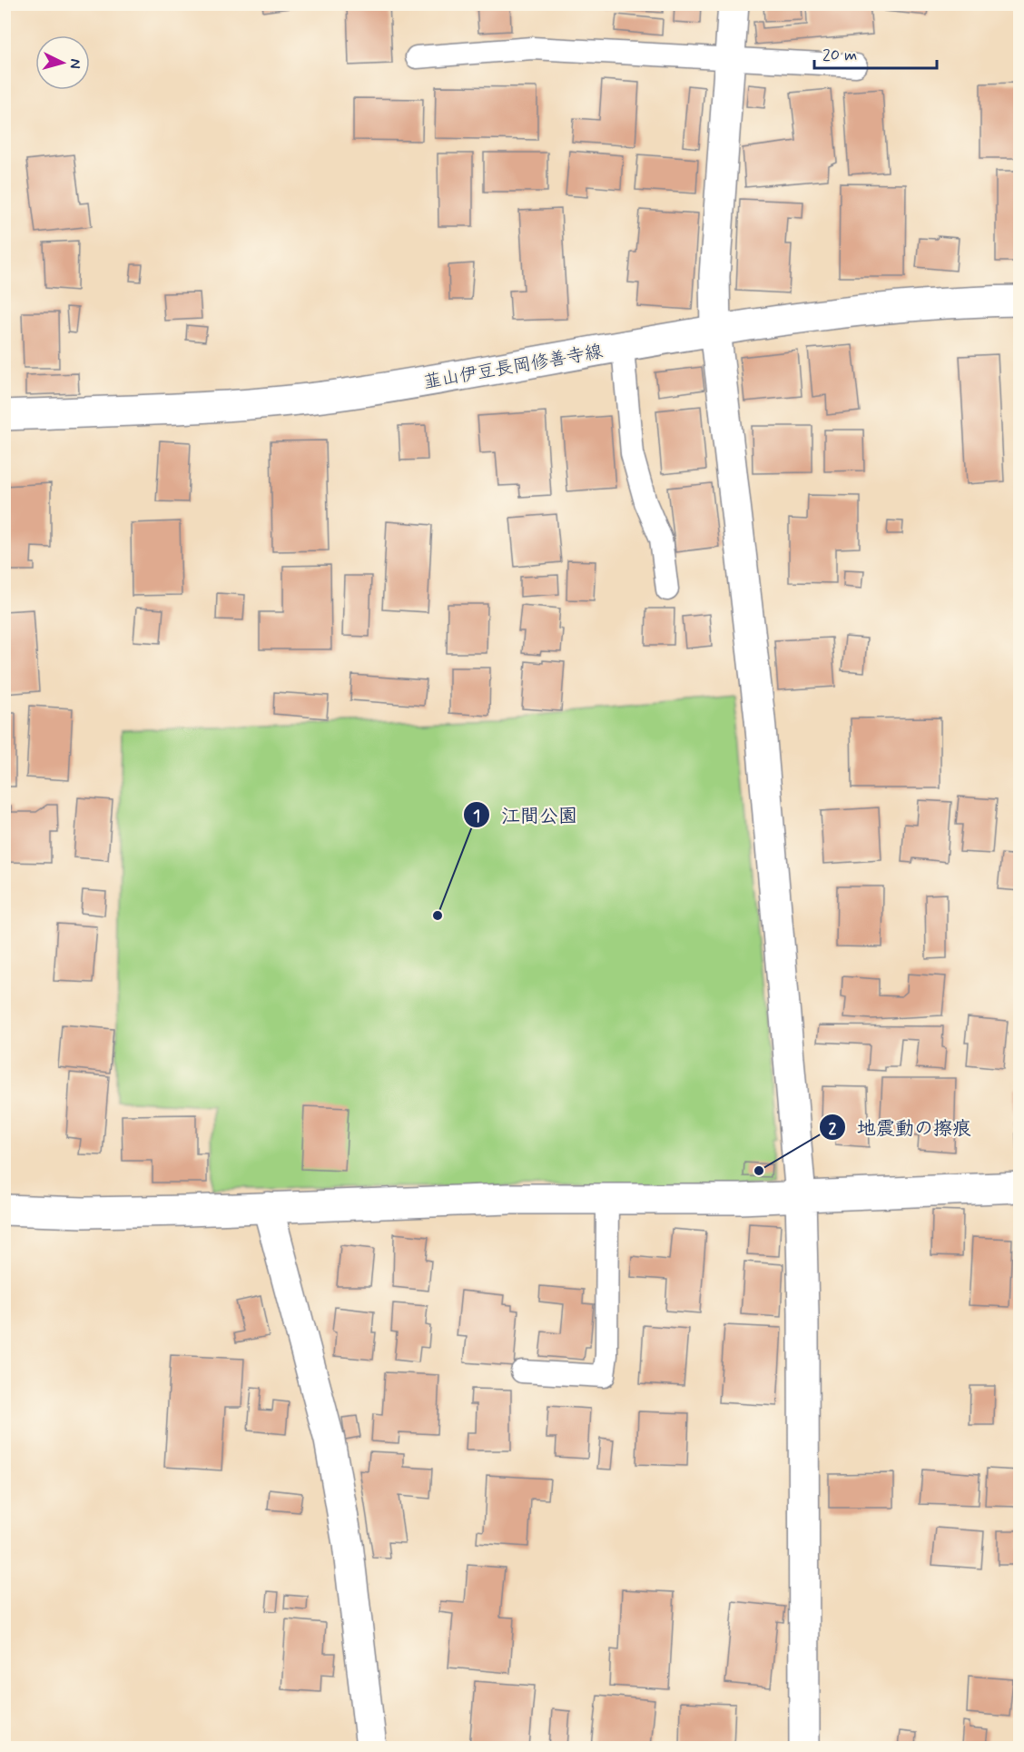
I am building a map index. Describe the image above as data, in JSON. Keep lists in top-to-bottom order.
{
  "streets": {
    "street": ["韮山伊豆長岡修善寺線"]
  },
  "places": ["江間公園", "地震動の擦痕"],
  "scale_bar": "20 m",
  "north": "right"
}
